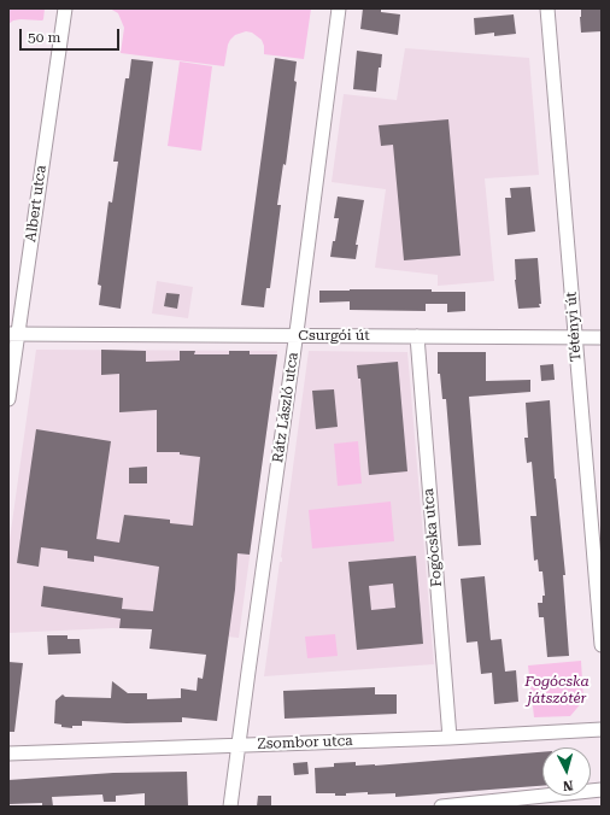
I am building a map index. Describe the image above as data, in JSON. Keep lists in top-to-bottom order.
{
  "streets": {
    "street": [
      "Albert utca",
      "Tétényi út",
      "Csurgói út",
      "Rátz László utca",
      "Fogócska utca",
      "Zsombor utca"
    ]
  },
  "crossings": [
    ["Albert utca", "Csurgói út"],
    ["Tétényi út", "Csurgói út"],
    ["Csurgói út", "Rátz László utca"],
    ["Csurgói út", "Fogócska utca"],
    ["Rátz László utca", "Zsombor utca"],
    ["Fogócska utca", "Zsombor utca"]
  ],
  "parks": ["Fogócska játszótér"],
  "scale_bar": "50 m",
  "north": "bottom"
}
